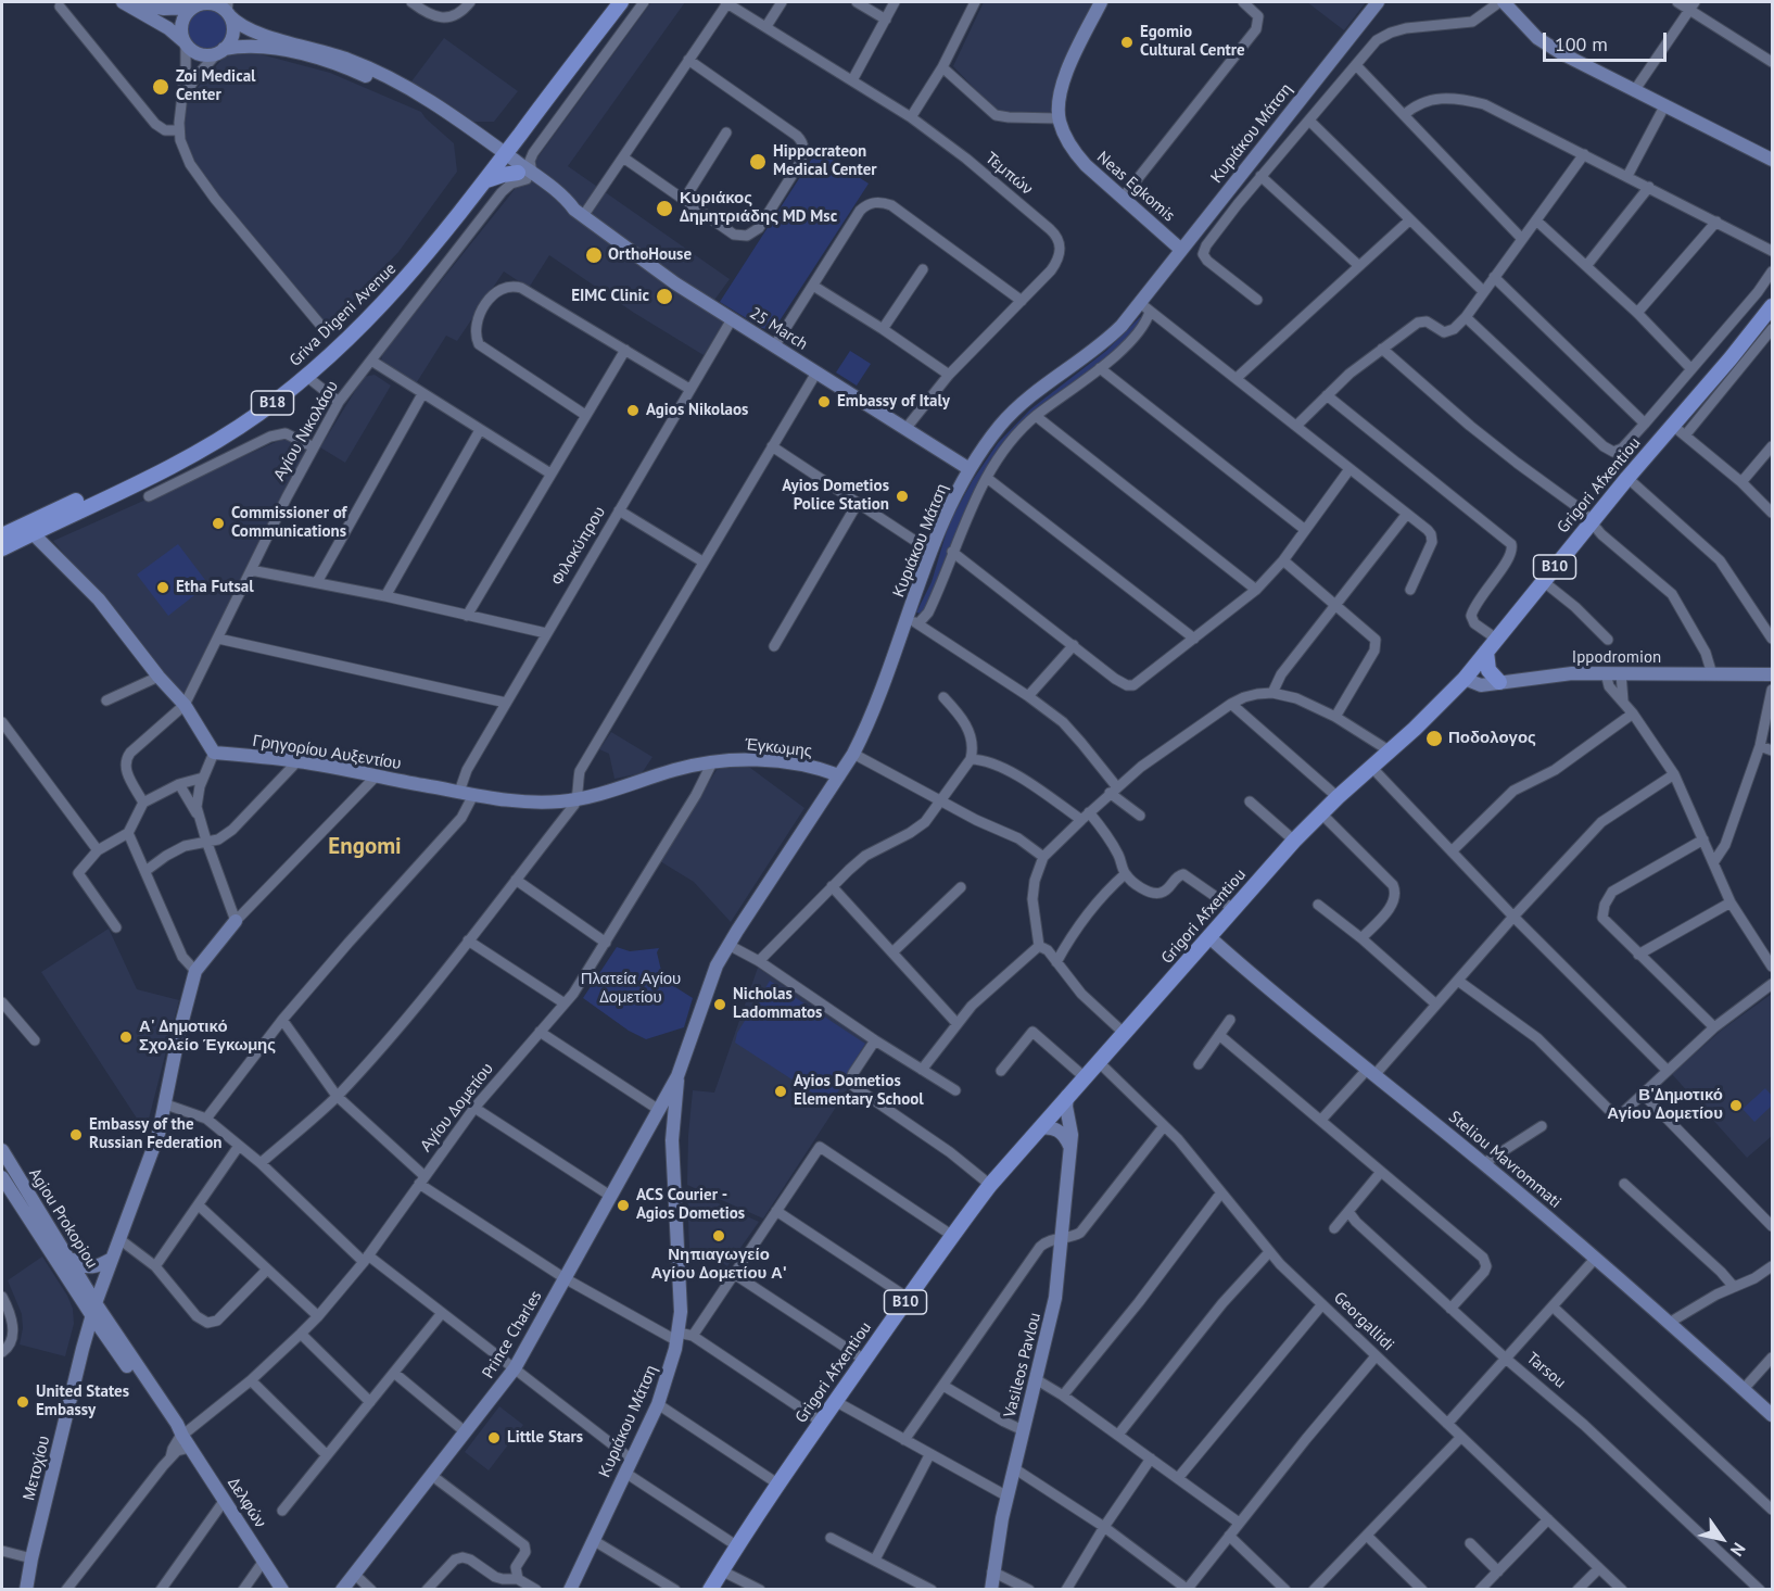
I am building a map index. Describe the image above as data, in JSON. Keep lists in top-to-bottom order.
{
  "streets": {
    "main road": [
      "Κυριάκου Μάτση",
      "Neas Egkomis",
      "Griva Digeni Avenue",
      "25 March",
      "B18",
      "Grigori Afxentiou",
      "B10",
      "Ippodromion",
      "Έγκωμης",
      "Γρηγορίου Αυξεντίου",
      "Steliou Mavrommati",
      "Agiou Prokopiou",
      "Prince Charles",
      "Vasileos Pavlou",
      "Μετοχίου",
      "Δελφών"
    ],
    "street": [
      "Τεμπών",
      "Αγίου Νικολάου",
      "Φιλοκύπρου",
      "Αγίου Δομετίου",
      "Georgallidi",
      "Tarsou"
    ]
  },
  "crossings": [
    ["Κυριάκου Μάτση", "Neas Egkomis"],
    ["Κυριάκου Μάτση", "25 March"],
    ["Κυριάκου Μάτση", "Έγκωμης"],
    ["Κυριάκου Μάτση", "Prince Charles"],
    ["Τεμπών", "25 March"],
    ["Griva Digeni Avenue", "25 March"],
    ["25 March", "Αγίου Νικολάου"],
    ["25 March", "Φιλοκύπρου"],
    ["Grigori Afxentiou", "Ippodromion"],
    ["Grigori Afxentiou", "Steliou Mavrommati"],
    ["Grigori Afxentiou", "Georgallidi"],
    ["Grigori Afxentiou", "Vasileos Pavlou"],
    ["Φιλοκύπρου", "Γρηγορίου Αυξεντίου"],
    ["Έγκωμης", "Γρηγορίου Αυξεντίου"],
    ["Έγκωμης", "Αγίου Δομετίου"],
    ["Γρηγορίου Αυξεντίου", "Αγίου Δομετίου"],
    ["Αγίου Δομετίου", "Δελφών"],
    ["Agiou Prokopiou", "Μετοχίου"],
    ["Agiou Prokopiou", "Δελφών"],
    ["Μετοχίου", "Δελφών"]
  ],
  "districts": ["Engomi"],
  "parks": ["Πλατεία Αγίου Δομετίου"],
  "places": [
    "Egomio Cultural Centre",
    "Zoi Medical Center",
    "Hippocrateon Medical Center",
    "Κυριάκος Δημητριάδης MD Msc",
    "OrthoHouse",
    "EIMC Clinic",
    "Embassy of Italy",
    "Agios Nikolaos",
    "Ayios Dometios Police Station",
    "Commissioner of Communications",
    "Etha Futsal",
    "Ποδολογος",
    "Nicholas Ladommatos",
    "Α' Δημοτικό Σχολείο Έγκωμης",
    "Ayios Dometios Elementary School",
    "Β'Δημοτικό Αγίου Δομετίου",
    "Embassy of the Russian Federation",
    "ACS Courier - Agios Dometios",
    "Νηπιαγωγείο Αγίου Δομετίου Αʹ",
    "United States Embassy",
    "Little Stars"
  ],
  "scale_bar": "100 m",
  "north": "bottom right"
}
